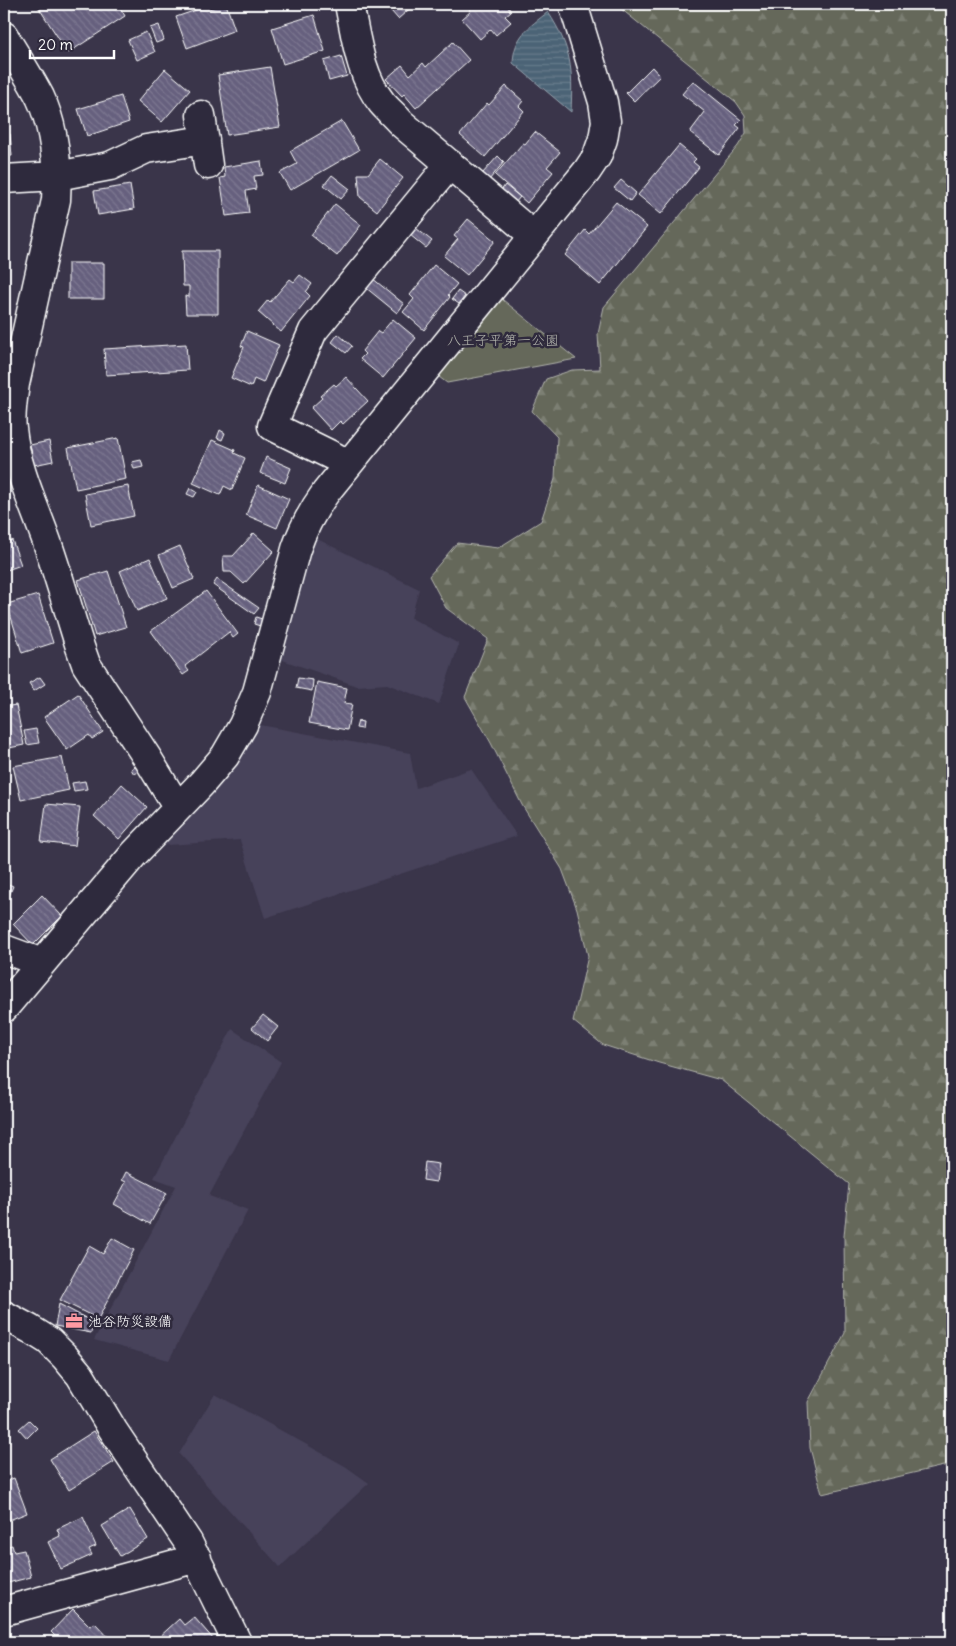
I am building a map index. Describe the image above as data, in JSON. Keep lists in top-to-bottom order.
{
  "parks": ["八王子平第一公園"],
  "places": {
    "office": ["池谷防災設備"]
  },
  "scale_bar": "20 m"
}
